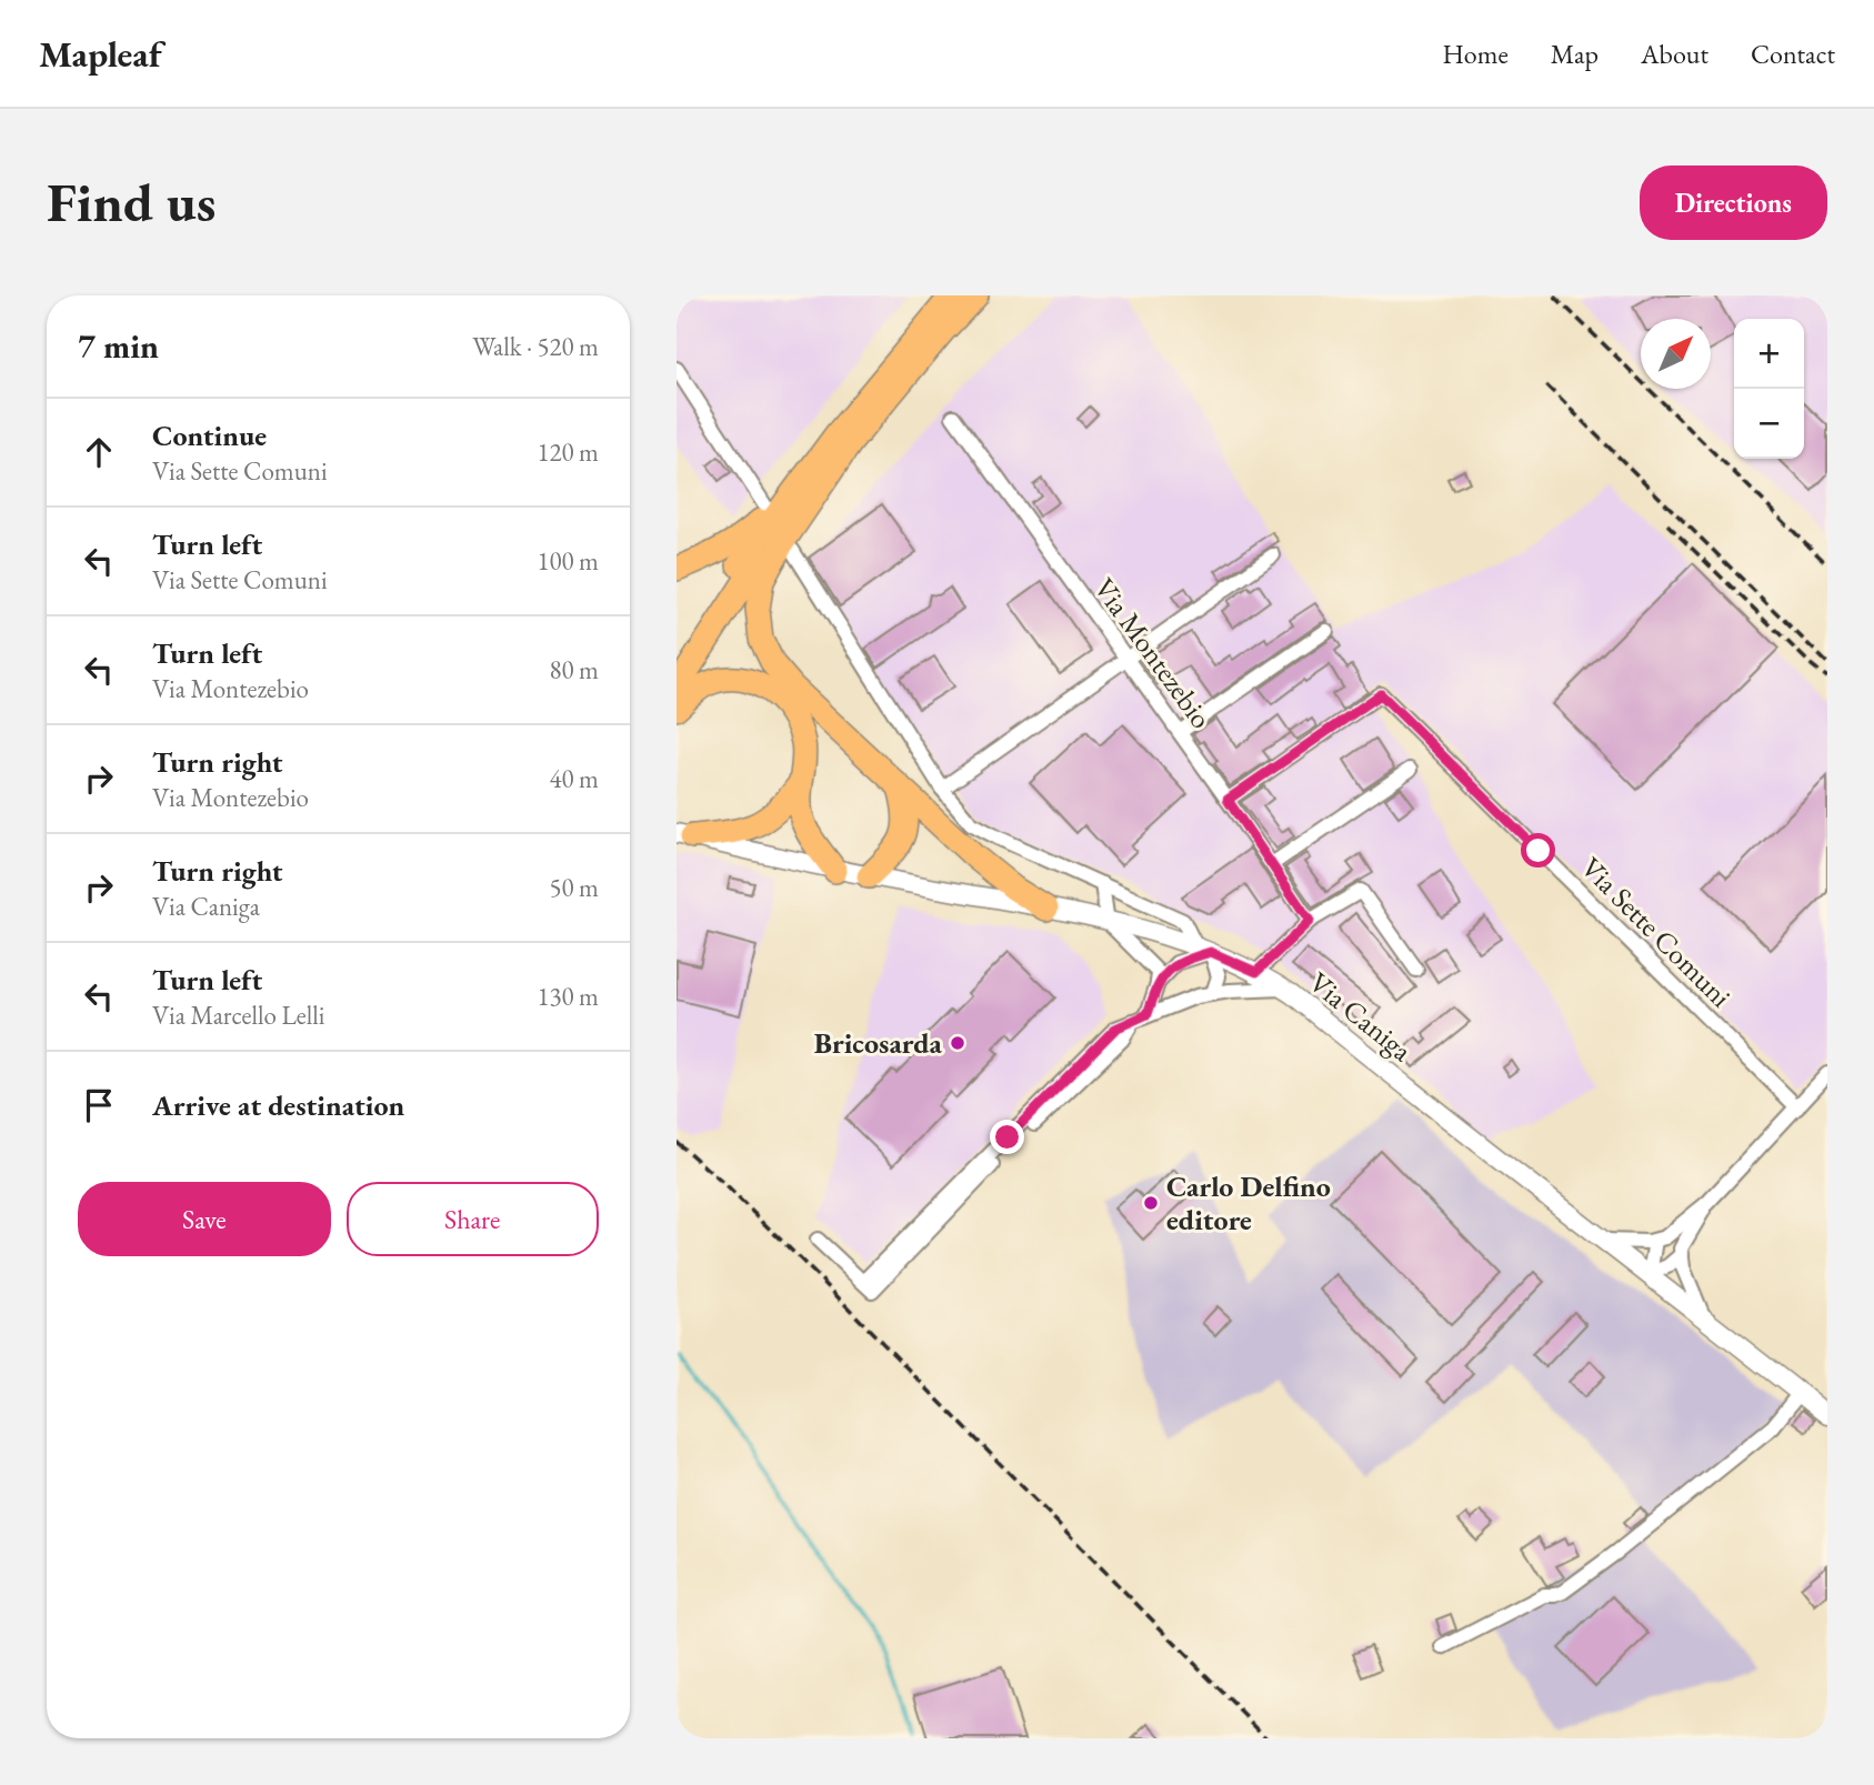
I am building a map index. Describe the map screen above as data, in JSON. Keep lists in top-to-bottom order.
{
  "streets": {
    "street": ["Via Montezebio", "Via Sette Comuni", "Via Caniga"]
  },
  "crossings": [
    ["Via Montezebio", "Via Sette Comuni"]
  ],
  "places": ["Bricosarda", "Carlo Delfino editore"],
  "north": "top right",
  "page": {
    "header": "Mapleaf",
    "nav": [
      "Home",
      "Map",
      "About",
      "Contact"
    ],
    "buttons": [
      "Directions",
      ["Save", "Share"]
    ],
    "title": "Find us",
    "heading": ["7 min", "Walk · 520 m"],
    "map_buttons": ["+", "−"],
    "list": [
      ["Continue", "Via Sette Comuni", "120 m"],
      ["Turn left", "Via Sette Comuni", "100 m"],
      ["Turn left", "Via Montezebio", "80 m"],
      ["Turn right", "Via Montezebio", "40 m"],
      ["Turn right", "Via Caniga", "50 m"],
      ["Turn left", "Via Marcello Lelli", "130 m"],
      "Arrive at destination"
    ]
  }
}
